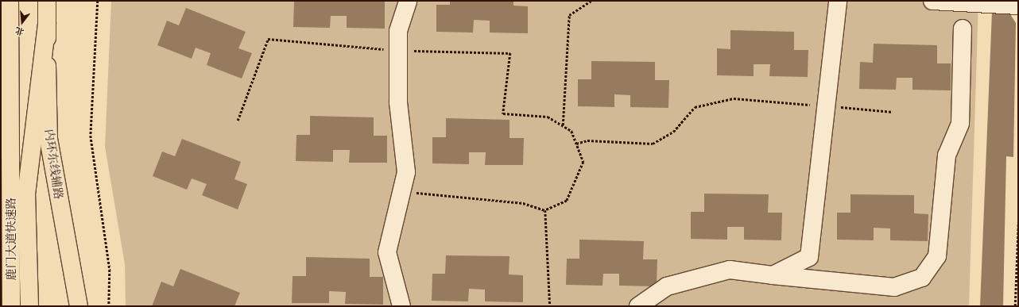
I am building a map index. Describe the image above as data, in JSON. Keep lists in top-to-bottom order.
{
  "streets": {
    "main road": ["内环东线辅路", "鹿门大道快速路"]
  },
  "north": "bottom"
}
